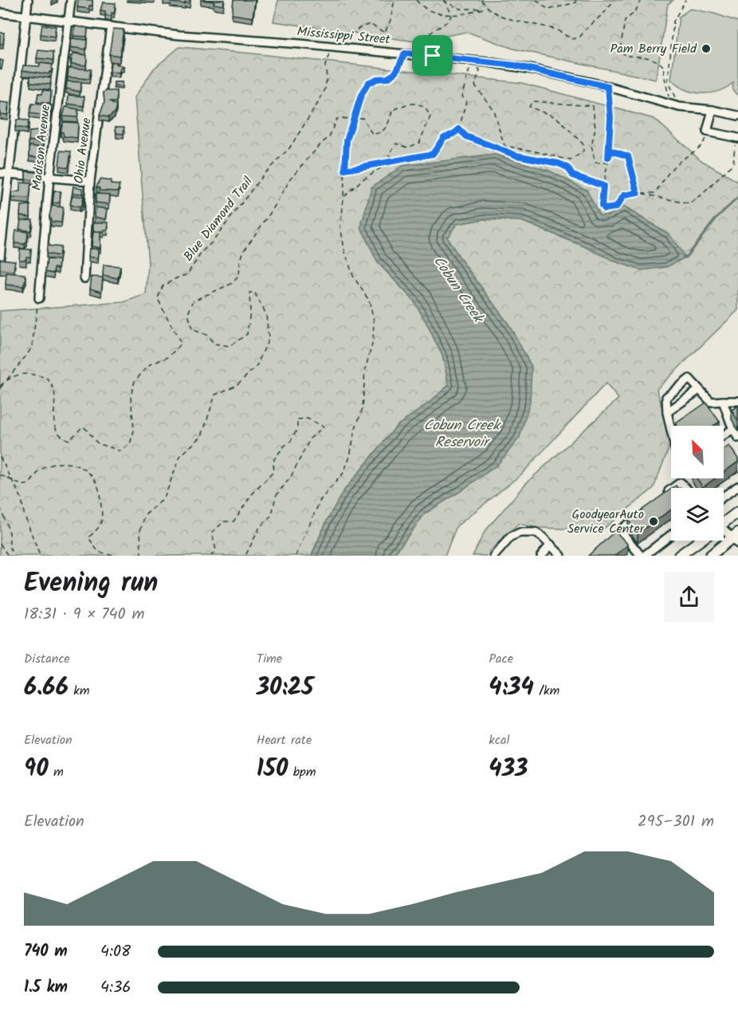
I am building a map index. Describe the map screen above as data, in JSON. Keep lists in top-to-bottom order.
{
  "streets": {
    "street": ["Mississippi Street", "Madison Avenue", "Ohio Avenue"],
    "path": ["Blue Diamond Trail"]
  },
  "crossings": [
    ["Mississippi Street", "Madison Avenue"],
    ["Mississippi Street", "Ohio Avenue"],
    ["Mississippi Street", "Blue Diamond Trail"]
  ],
  "water": ["Cobun Creek", "Cobun Creek Reservoir"],
  "places": ["Pam Berry Field", "GoodyearAuto Service Center"],
  "north": "top left",
  "page": {
    "heading": ["Evening run", "18:31 · 9 × 740 m"],
    "stats": [
      ["Distance", "6.66 km"],
      ["Time", "30:25"],
      ["Pace", "4:34 /km"],
      ["Elevation", "90 m"],
      ["Heart rate", "150 bpm"],
      ["kcal", "433"]
    ],
    "chart": ["Elevation", "295–301 m"],
    "list": [
      {
        "name": "740 m",
        "note": "4:08"
      },
      {
        "name": "1.5 km",
        "note": "4:36"
      }
    ]
  }
}
